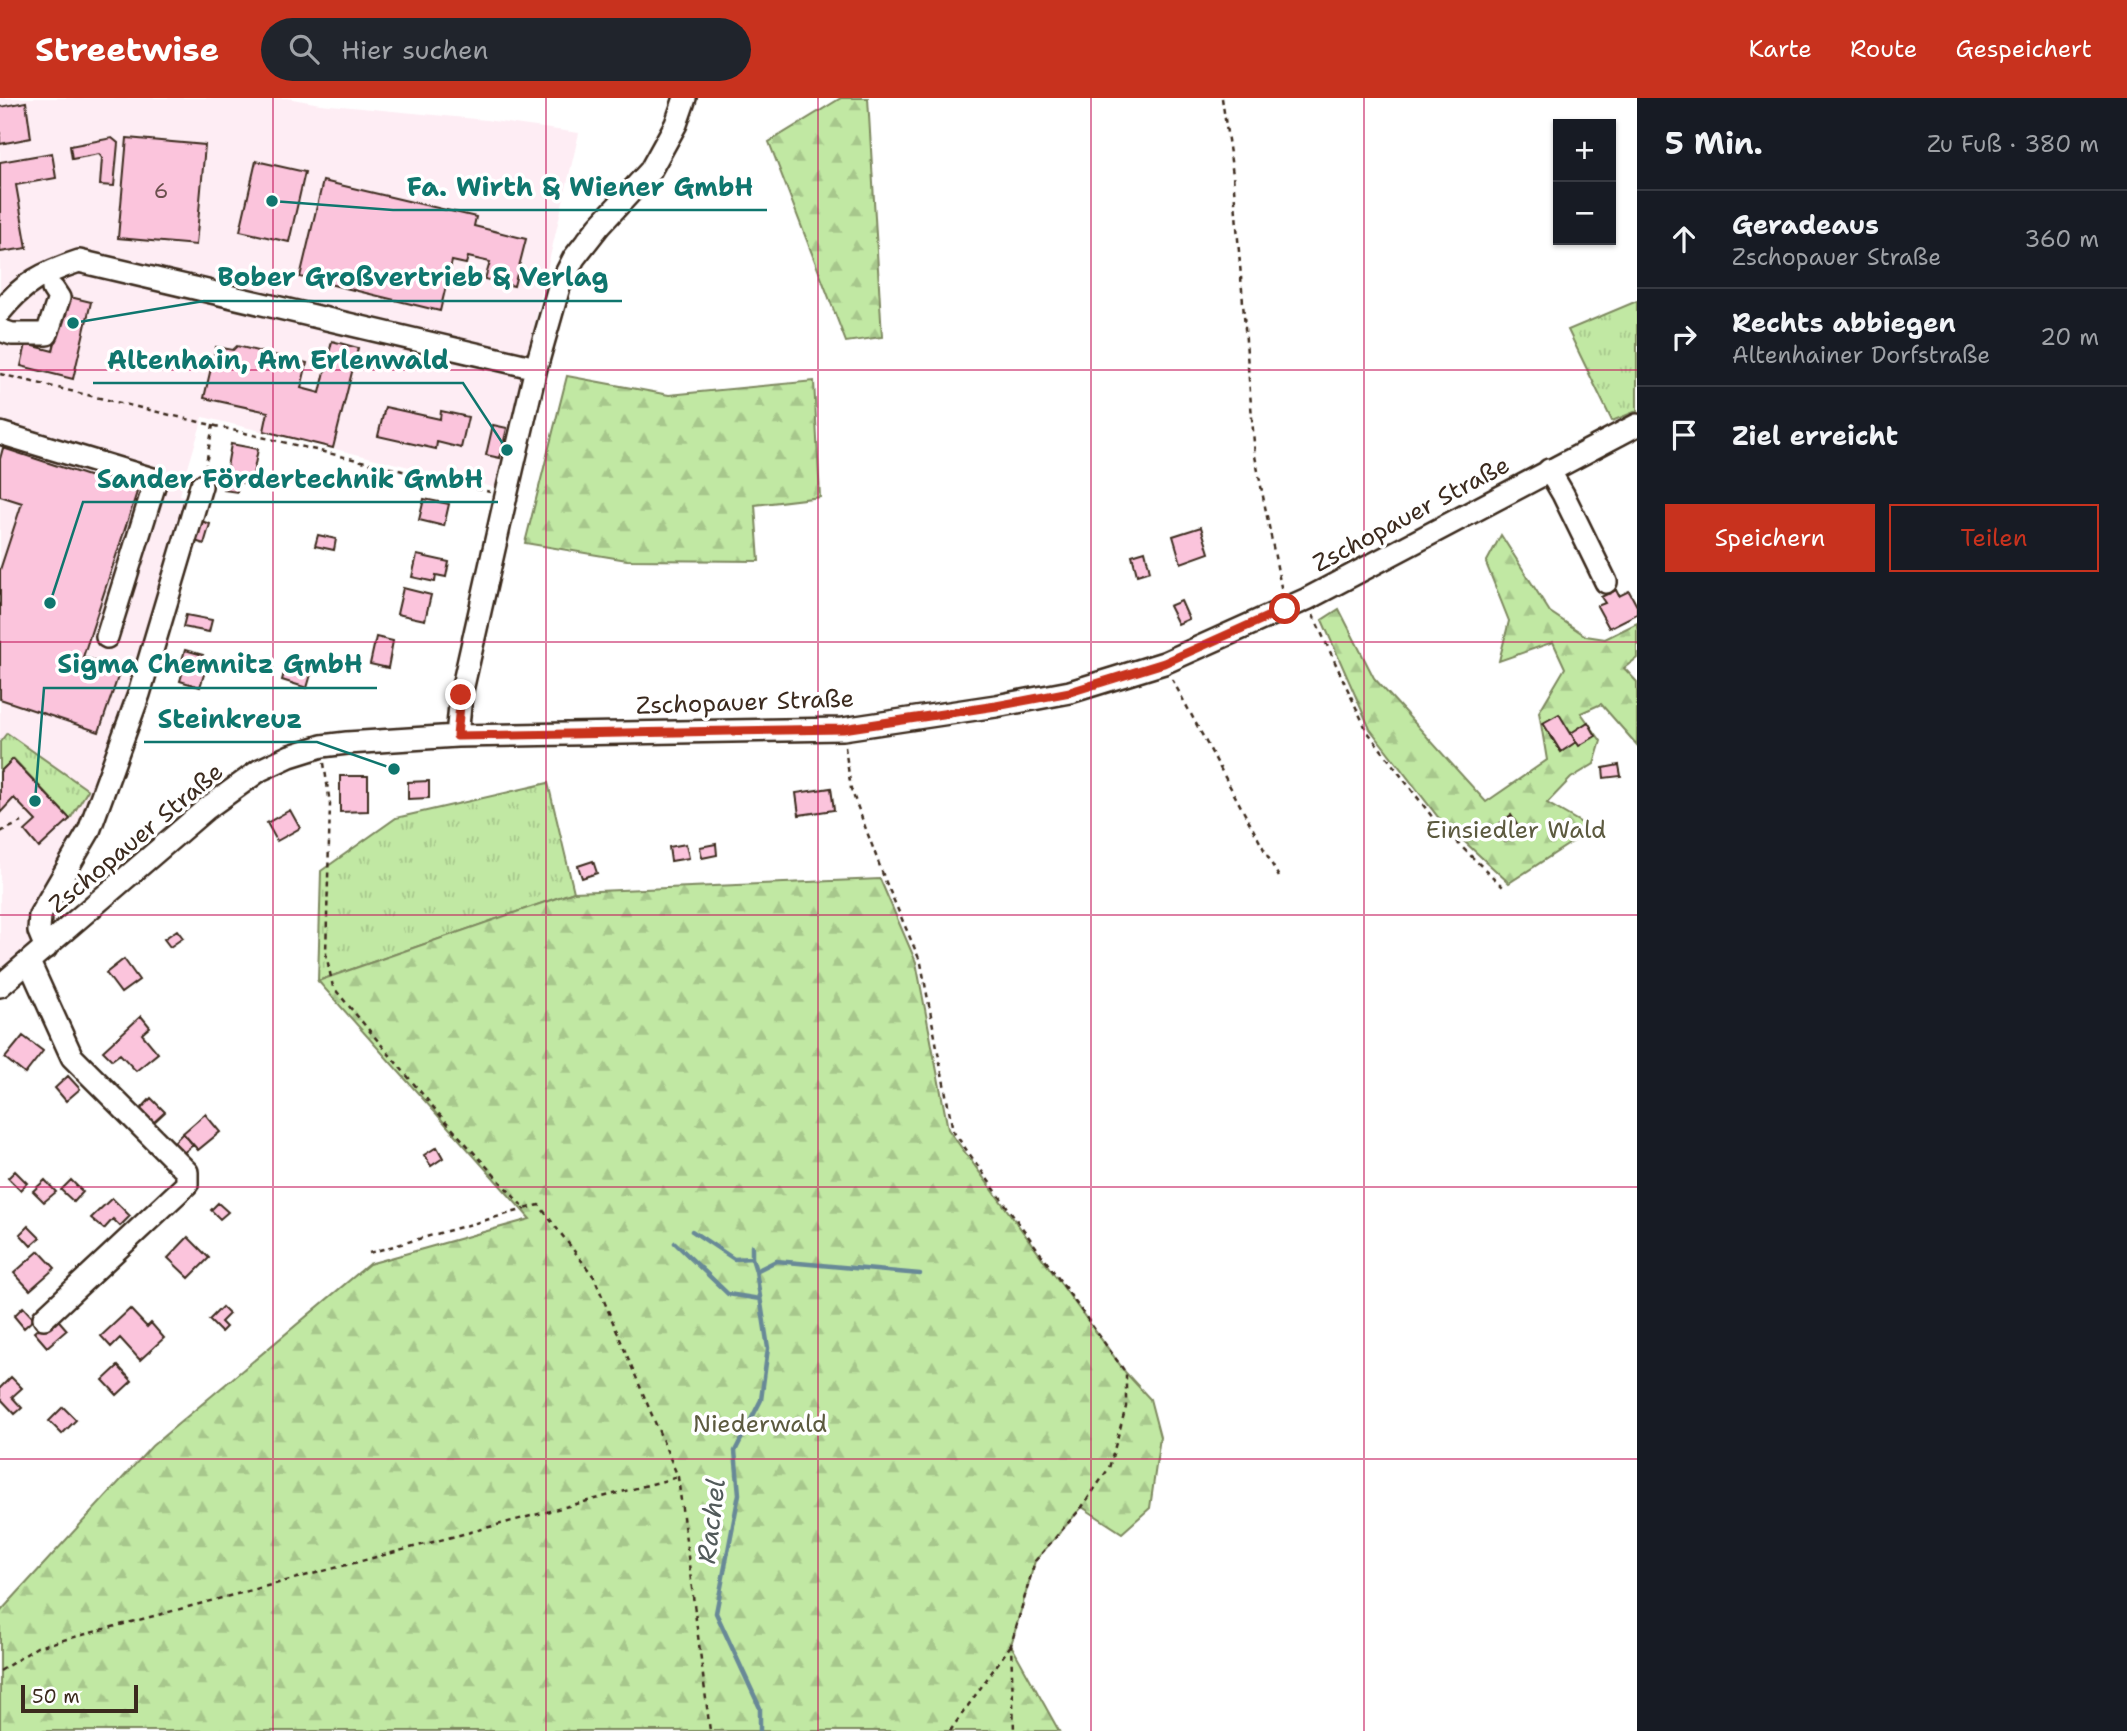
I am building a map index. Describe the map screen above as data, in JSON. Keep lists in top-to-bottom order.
{
  "streets": {
    "street": ["Zschopauer Straße"]
  },
  "water": ["Rachel"],
  "parks": ["Einsiedler Wald", "Niederwald"],
  "places": [
    "Fa. Wirth & Wiener GmbH",
    "Bober Großvertrieb & Verlag",
    "Altenhain, Am Erlenwald",
    "Sander Fördertechnik GmbH",
    "Steinkreuz",
    "Sigma Chemnitz GmbH"
  ],
  "house_numbers": ["6"],
  "scale_bar": "50 m",
  "page": {
    "header": "Streetwise",
    "search": "Hier suchen",
    "nav": ["Karte", "Route", "Gespeichert"],
    "heading": ["5 Min.", "Zu Fuß · 380 m"],
    "map_buttons": ["+", "−"],
    "list": [
      ["Geradeaus", "Zschopauer Straße", "360 m"],
      ["Rechts abbiegen", "Altenhainer Dorfstraße", "20 m"],
      "Ziel erreicht"
    ],
    "buttons": ["Speichern", "Teilen"],
    "scale": "50 m"
  }
}
